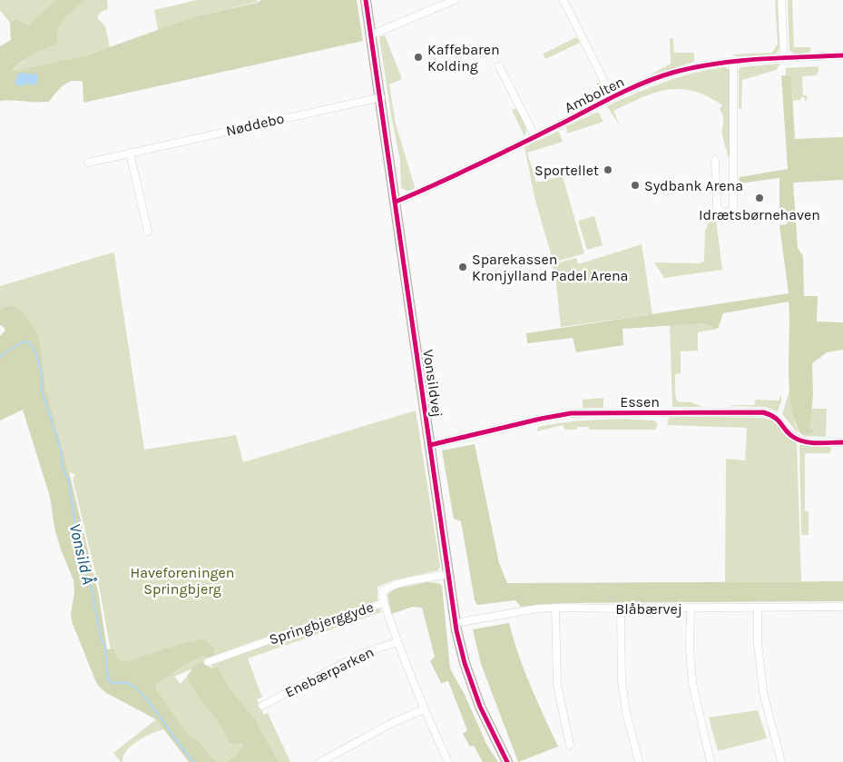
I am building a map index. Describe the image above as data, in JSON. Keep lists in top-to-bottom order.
{
  "streets": {
    "main road": ["Vonsildvej"],
    "street": [
      "Ambolten",
      "Nøddebo",
      "Essen",
      "Blåbærvej",
      "Springbjerggyde",
      "Enebærparken"
    ]
  },
  "crossings": [
    ["Ambolten", "Vonsildvej"],
    ["Nøddebo", "Vonsildvej"],
    ["Vonsildvej", "Essen"],
    ["Vonsildvej", "Blåbærvej"],
    ["Vonsildvej", "Springbjerggyde"]
  ],
  "water": ["Vonsild Å"],
  "parks": ["Haveforeningen Springbjerg"],
  "places": [
    "Kaffebaren Kolding",
    "Sportellet",
    "Sydbank Arena",
    "Idrætsbørnehaven",
    "Sparekassen Kronjylland Padel Arena"
  ]
}
